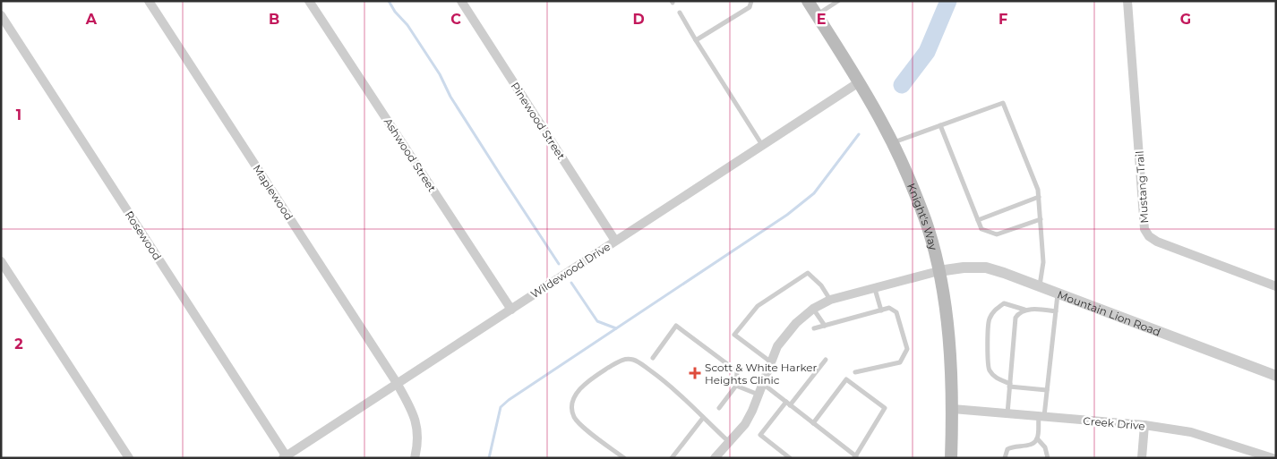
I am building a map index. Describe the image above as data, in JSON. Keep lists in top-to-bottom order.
{
  "streets": {
    "main road": ["Knight's Way"],
    "street": [
      "Pinewood Street",
      "Ashwood Street",
      "Mustang Trail",
      "Maplewood",
      "Rosewood",
      "Wildewood Drive",
      "Mountain Lion Road",
      "Creek Drive"
    ]
  },
  "crossings": [
    ["Pinewood Street", "Wildewood Drive"],
    ["Ashwood Street", "Wildewood Drive"],
    ["Maplewood", "Wildewood Drive"],
    ["Knight's Way", "Wildewood Drive"],
    ["Knight's Way", "Mountain Lion Road"],
    ["Knight's Way", "Creek Drive"],
    ["Rosewood", "Wildewood Drive"]
  ],
  "places": {
    "health": ["Scott & White Harker Heights Clinic"]
  },
  "grid": {
    "columns": [
      "A",
      "B",
      "C",
      "D",
      "E",
      "F",
      "G"
    ],
    "rows": ["1", "2"]
  }
}
